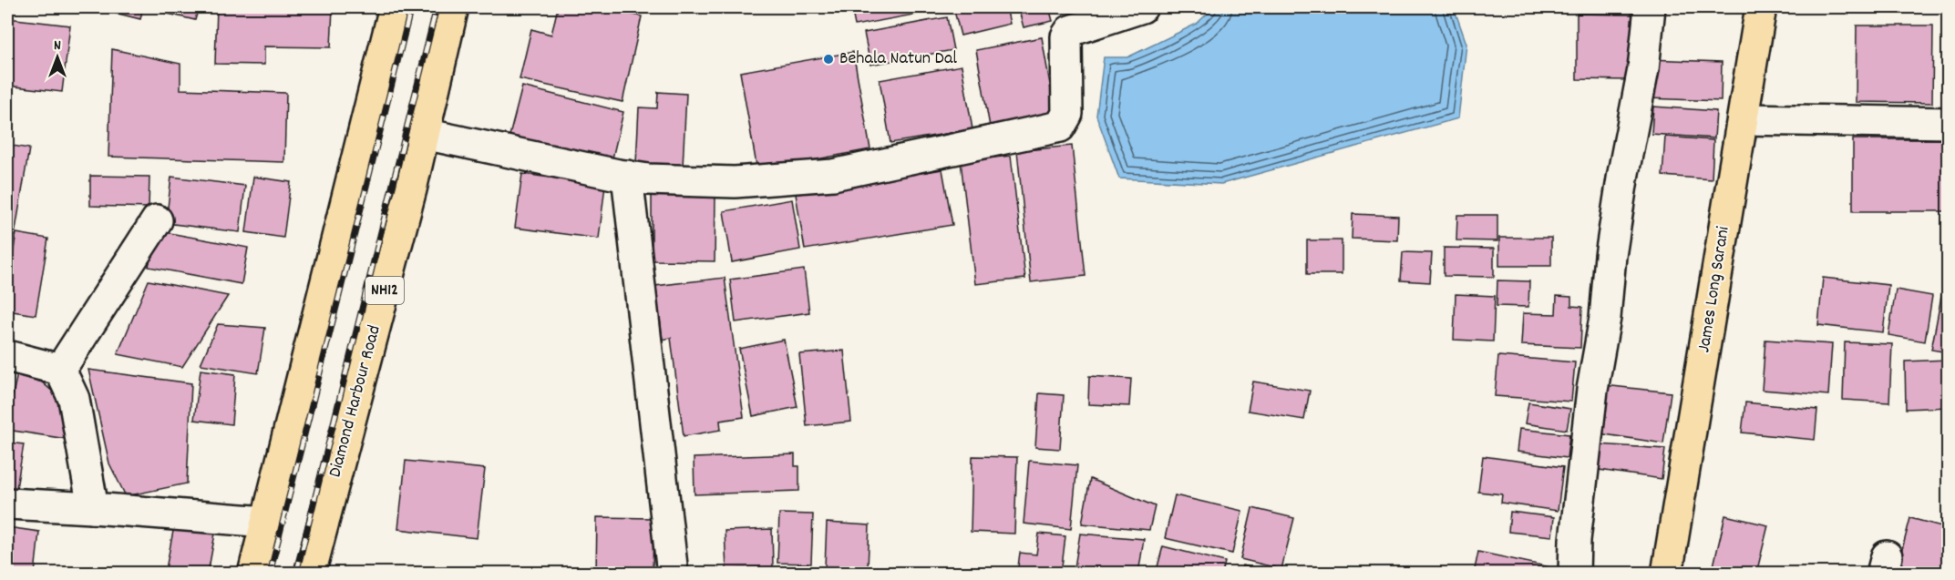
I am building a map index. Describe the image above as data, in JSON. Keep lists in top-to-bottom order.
{
  "streets": {
    "main road": ["James Long Sarani", "NH12", "Diamond Harbour Road"]
  },
  "places": ["Behala Natun Dal"],
  "north": "top"
}
